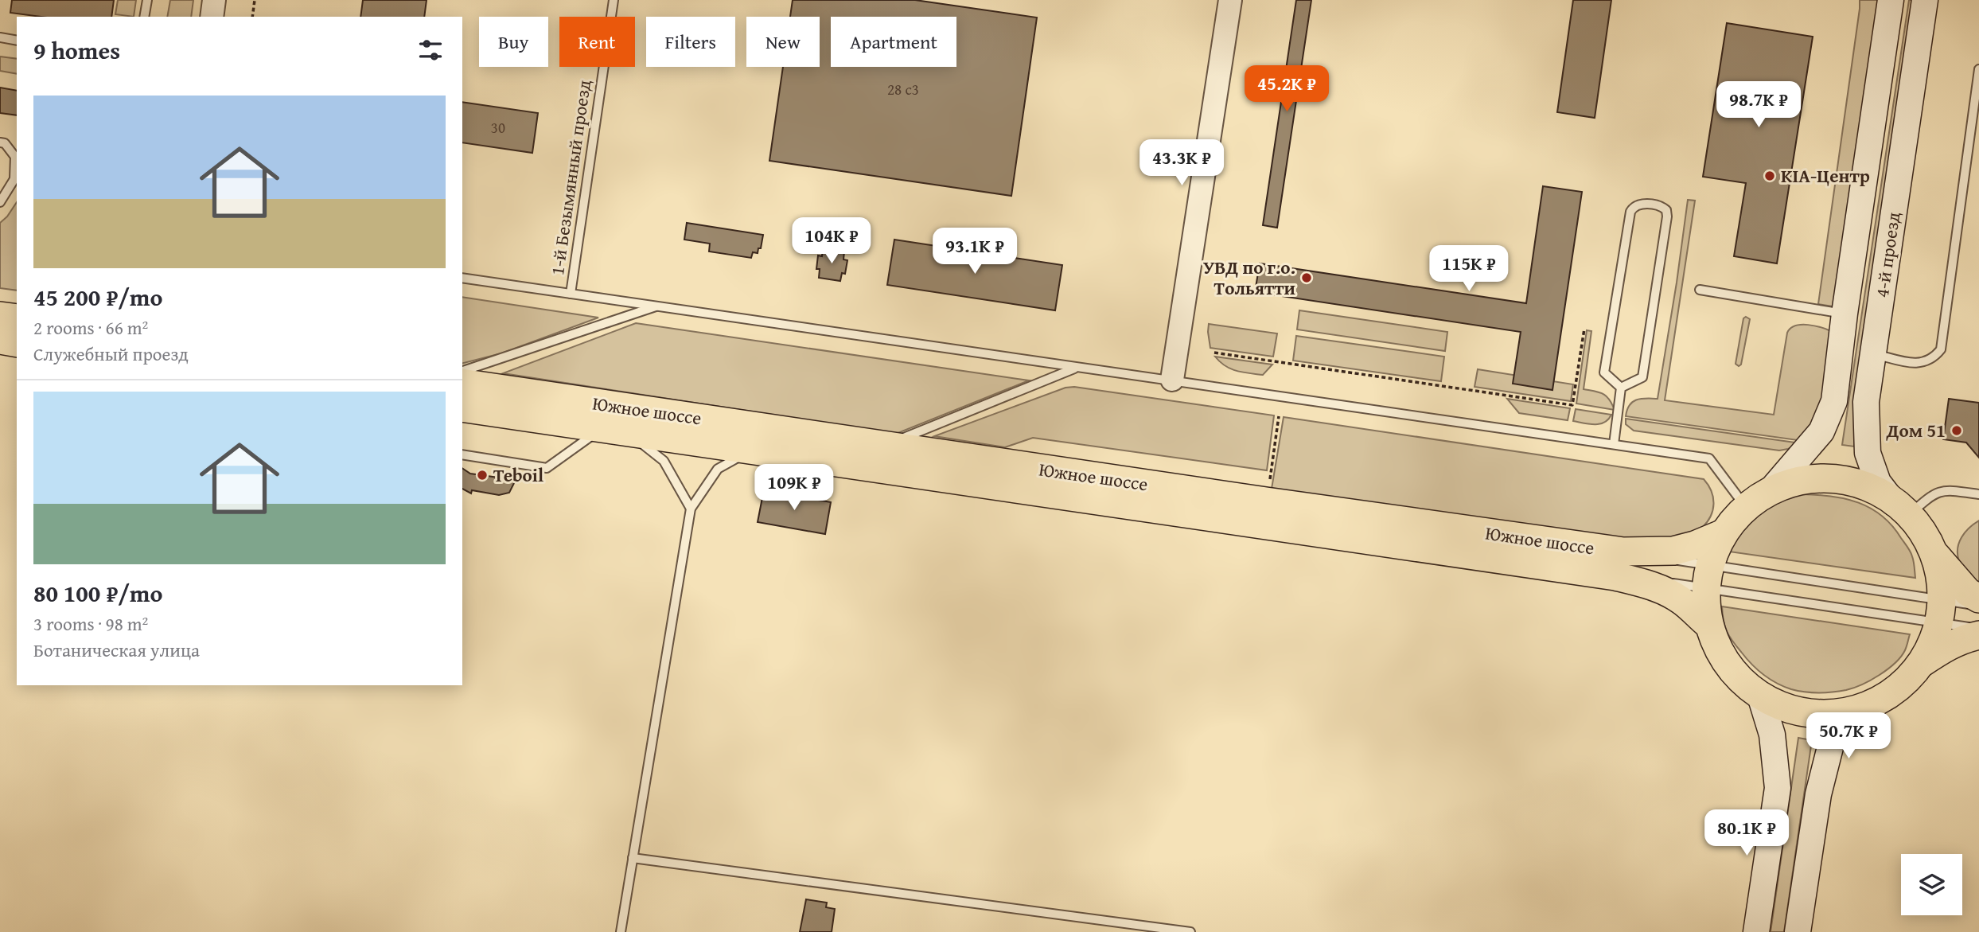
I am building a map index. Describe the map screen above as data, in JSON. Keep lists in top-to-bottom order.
{
  "streets": {
    "main road": ["4-й проезд", "Южное шоссе"],
    "lane": ["1-й Безымянный проезд"]
  },
  "places": [
    "KIA-Центр",
    "УВД по г.о. Тольятти",
    "Дом 51",
    "Teboil"
  ],
  "house_numbers": ["28 с3", "30"],
  "page": {
    "chip": [
      "Buy",
      "Rent",
      "Filters",
      "New",
      "Apartment"
    ],
    "heading": "9 homes",
    "price": [
      "45.2K ₽",
      "98.7K ₽",
      "43.3K ₽",
      "104K ₽",
      "93.1K ₽",
      "115K ₽",
      "109K ₽",
      "50.7K ₽",
      "80.1K ₽"
    ],
    "list": [
      {
        "name": "45 200 ₽/mo",
        "note": "2 rooms · 66 m² · Служебный проезд"
      },
      {
        "name": "80 100 ₽/mo",
        "note": "3 rooms · 98 m² · Ботаническая улица"
      }
    ]
  }
}
